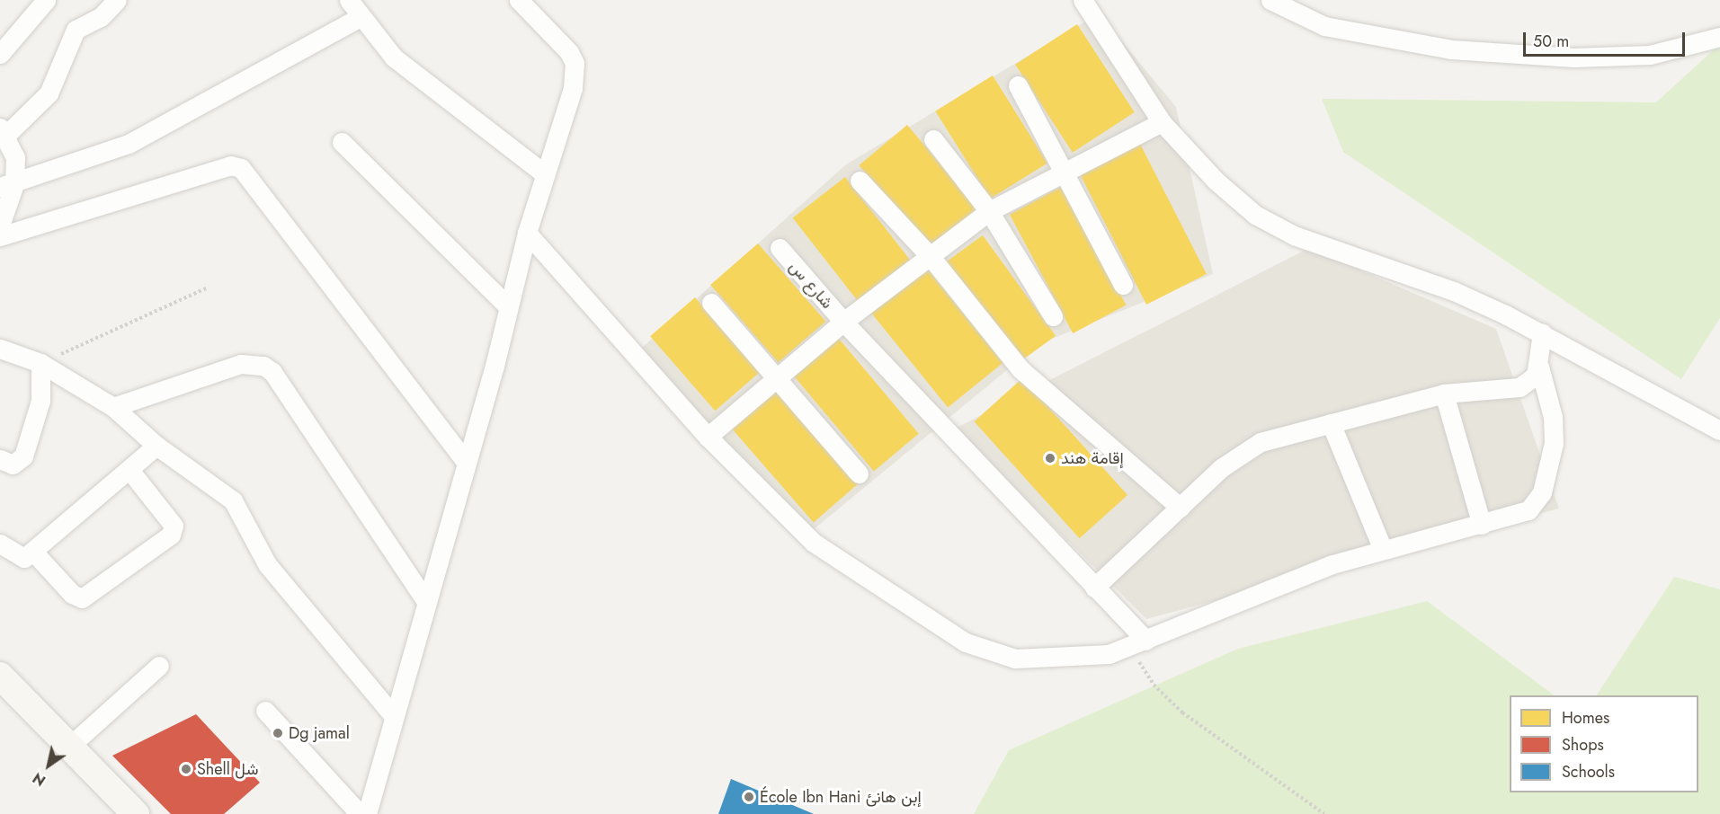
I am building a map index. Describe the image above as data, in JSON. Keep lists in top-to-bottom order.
{
  "streets": {
    "street": ["شارع س"]
  },
  "places": [
    "إقامة هند",
    "Dg jamal",
    "Shell شل",
    "École Ibn Hani إبن هانئ"
  ],
  "legend": ["Homes", "Shops", "Schools"],
  "scale_bar": "50 m",
  "north": "bottom left"
}
